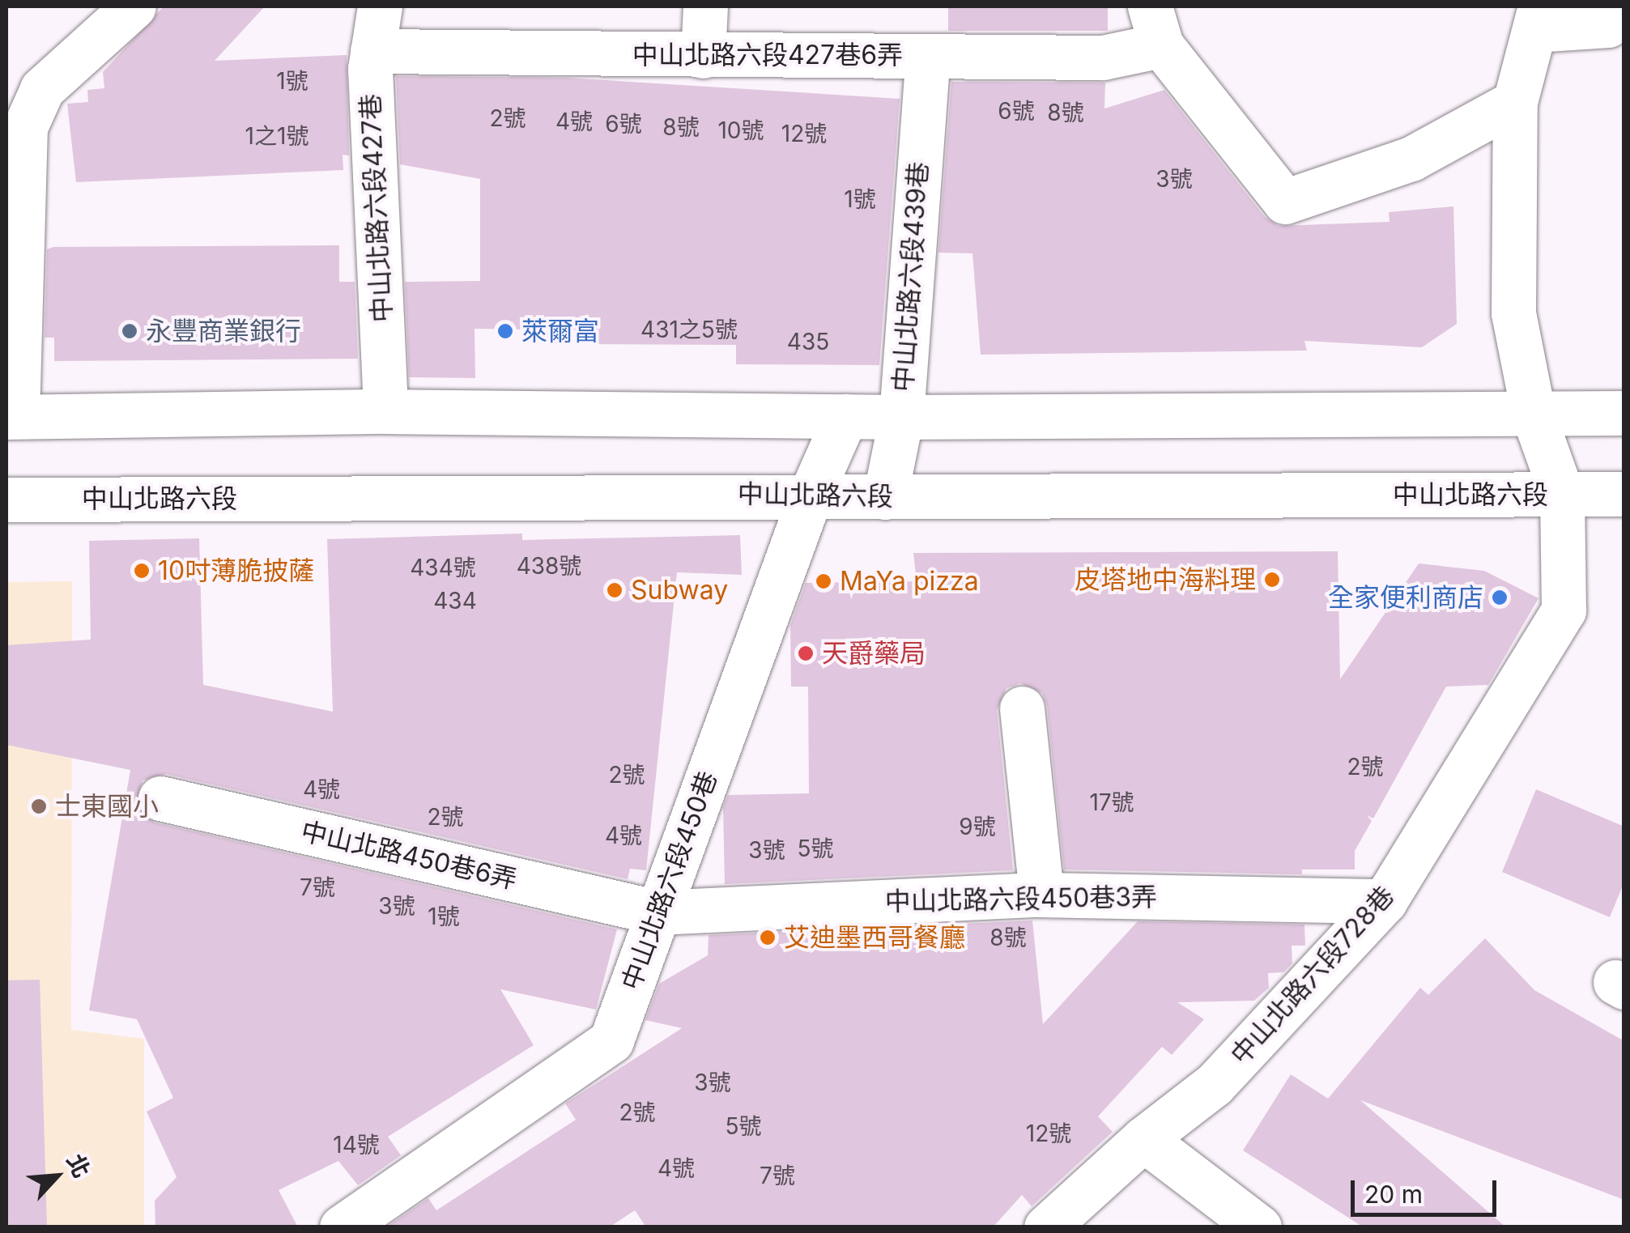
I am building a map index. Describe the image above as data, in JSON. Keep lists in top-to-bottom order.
{
  "streets": {
    "street": [
      "中山北路六段427巷6弄",
      "中山北路六段427巷",
      "中山北路六段439巷",
      "中山北路六段",
      "中山北路450巷6弄",
      "中山北路六段450巷",
      "中山北路六段450巷3弄",
      "中山北路六段728巷"
    ]
  },
  "crossings": [
    ["中山北路六段427巷6弄", "中山北路六段427巷"],
    ["中山北路六段427巷6弄", "中山北路六段439巷"],
    ["中山北路六段439巷", "中山北路六段"],
    ["中山北路六段", "中山北路六段450巷"],
    ["中山北路六段", "中山北路六段728巷"],
    ["中山北路450巷6弄", "中山北路六段450巷"],
    ["中山北路450巷6弄", "中山北路六段450巷3弄"],
    ["中山北路六段450巷", "中山北路六段450巷3弄"],
    ["中山北路六段450巷3弄", "中山北路六段728巷"]
  ],
  "places": [
    "永豐商業銀行",
    "萊爾富",
    "10吋薄脆披薩",
    "皮塔地中海料理",
    "MaYa pizza",
    "Subway",
    "全家便利商店",
    "天爵藥局",
    "士東國小",
    "艾迪墨西哥餐廳"
  ],
  "house_numbers": [
    "1號",
    "6號",
    "8號",
    "2號",
    "4號",
    "6號",
    "8號",
    "10號",
    "12號",
    "1之1號",
    "3號",
    "1號",
    "431之5號",
    "435",
    "438號",
    "434號",
    "434",
    "2號",
    "2號",
    "4號",
    "17號",
    "2號",
    "9號",
    "4號",
    "5號",
    "3號",
    "7號",
    "3號",
    "1號",
    "8號",
    "3號",
    "2號",
    "5號",
    "12號",
    "14號",
    "4號",
    "7號"
  ],
  "scale_bar": "20 m",
  "north": "top right"
}
